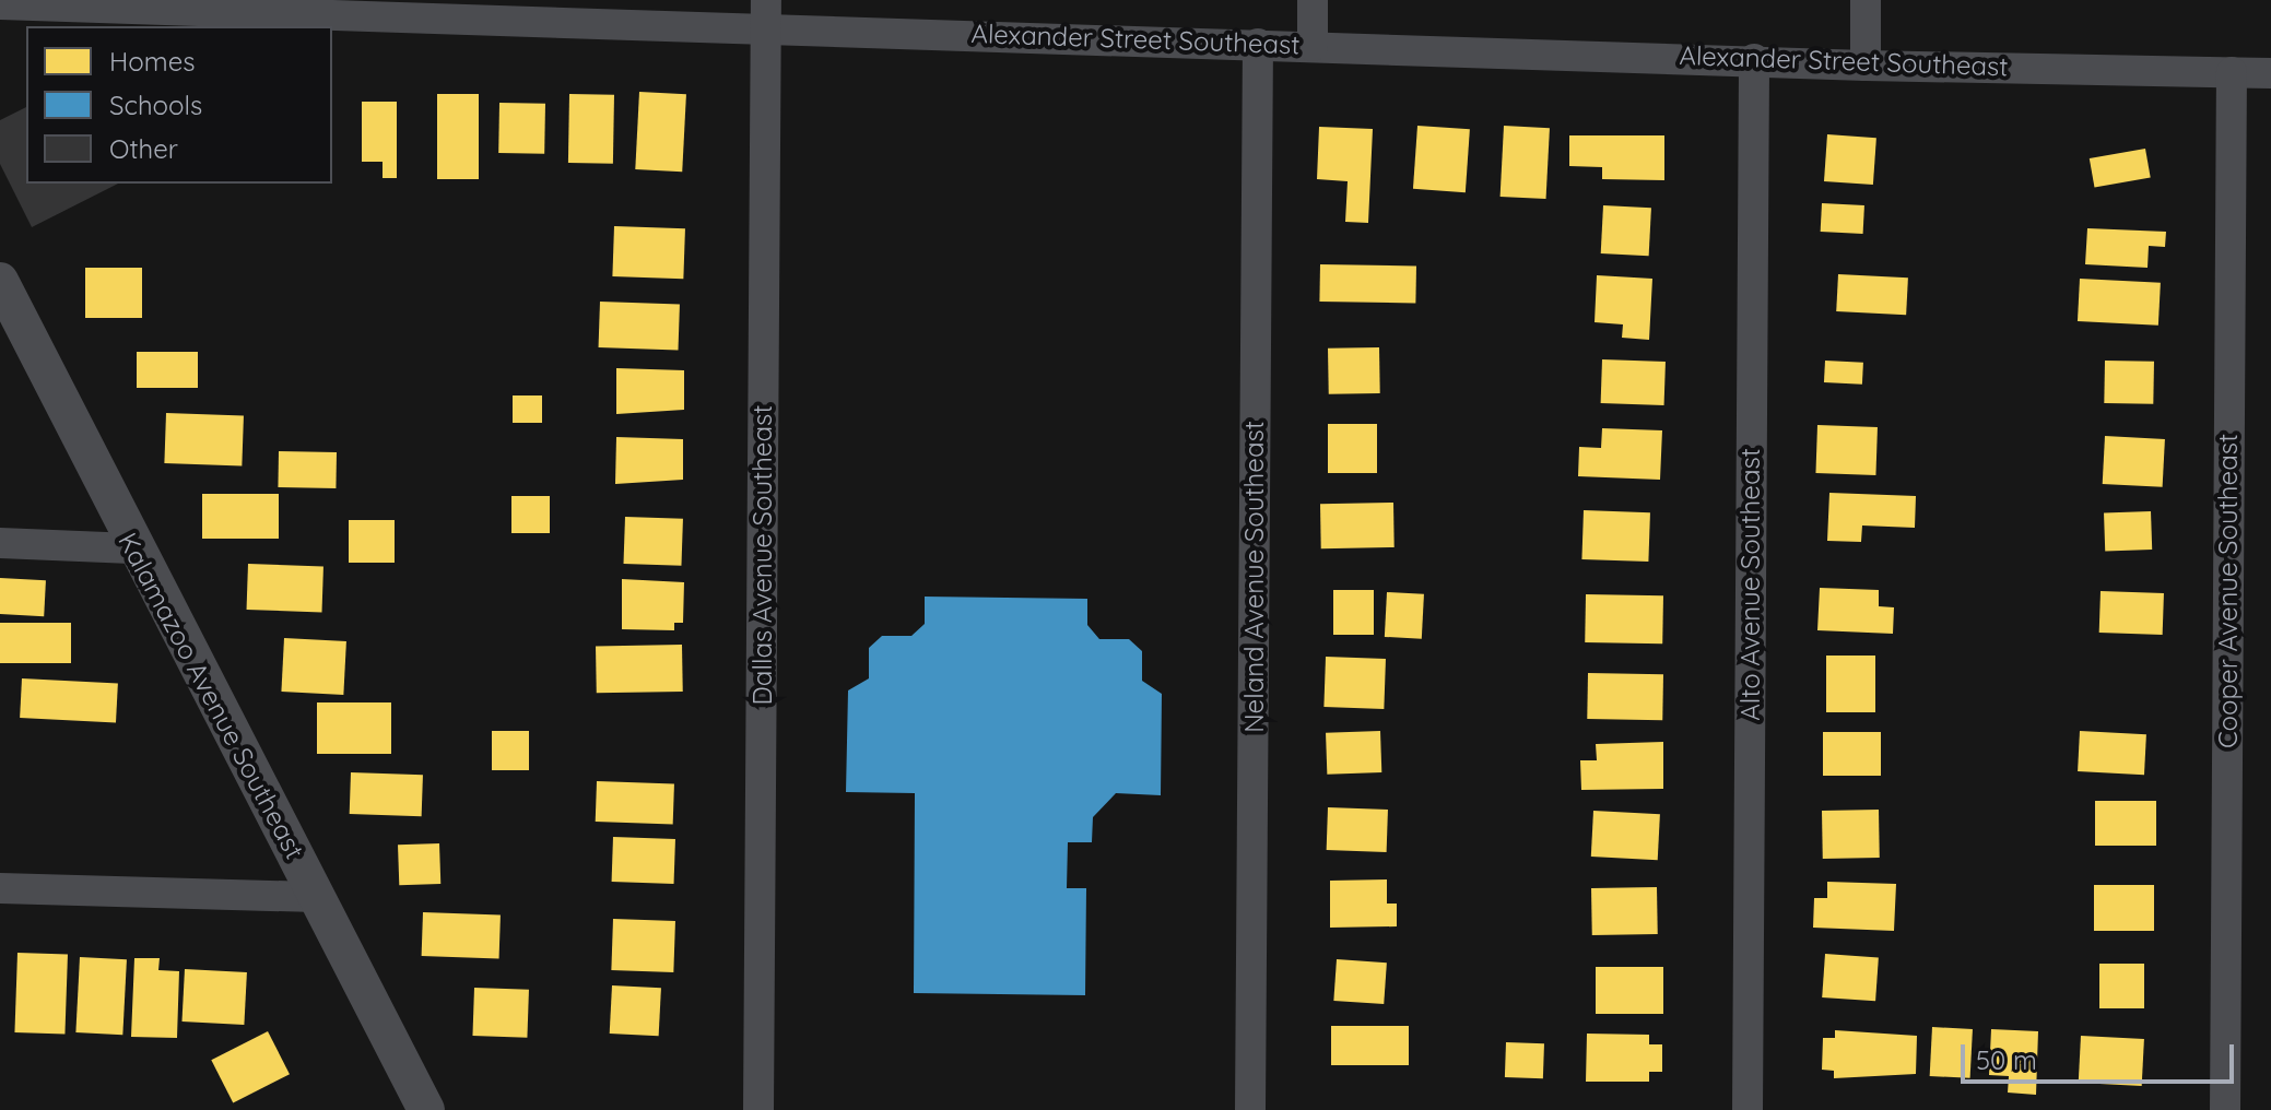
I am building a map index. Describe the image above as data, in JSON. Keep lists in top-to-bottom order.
{
  "streets": {
    "street": [
      "Alexander Street Southeast",
      "Dallas Avenue Southeast",
      "Neland Avenue Southeast",
      "Alto Avenue Southeast",
      "Cooper Avenue Southeast",
      "Kalamazoo Avenue Southeast"
    ]
  },
  "crossings": [
    ["Alexander Street Southeast", "Dallas Avenue Southeast"],
    ["Alexander Street Southeast", "Neland Avenue Southeast"],
    ["Alexander Street Southeast", "Alto Avenue Southeast"],
    ["Alexander Street Southeast", "Cooper Avenue Southeast"]
  ],
  "legend": ["Homes", "Schools", "Other"],
  "scale_bar": "50 m"
}
